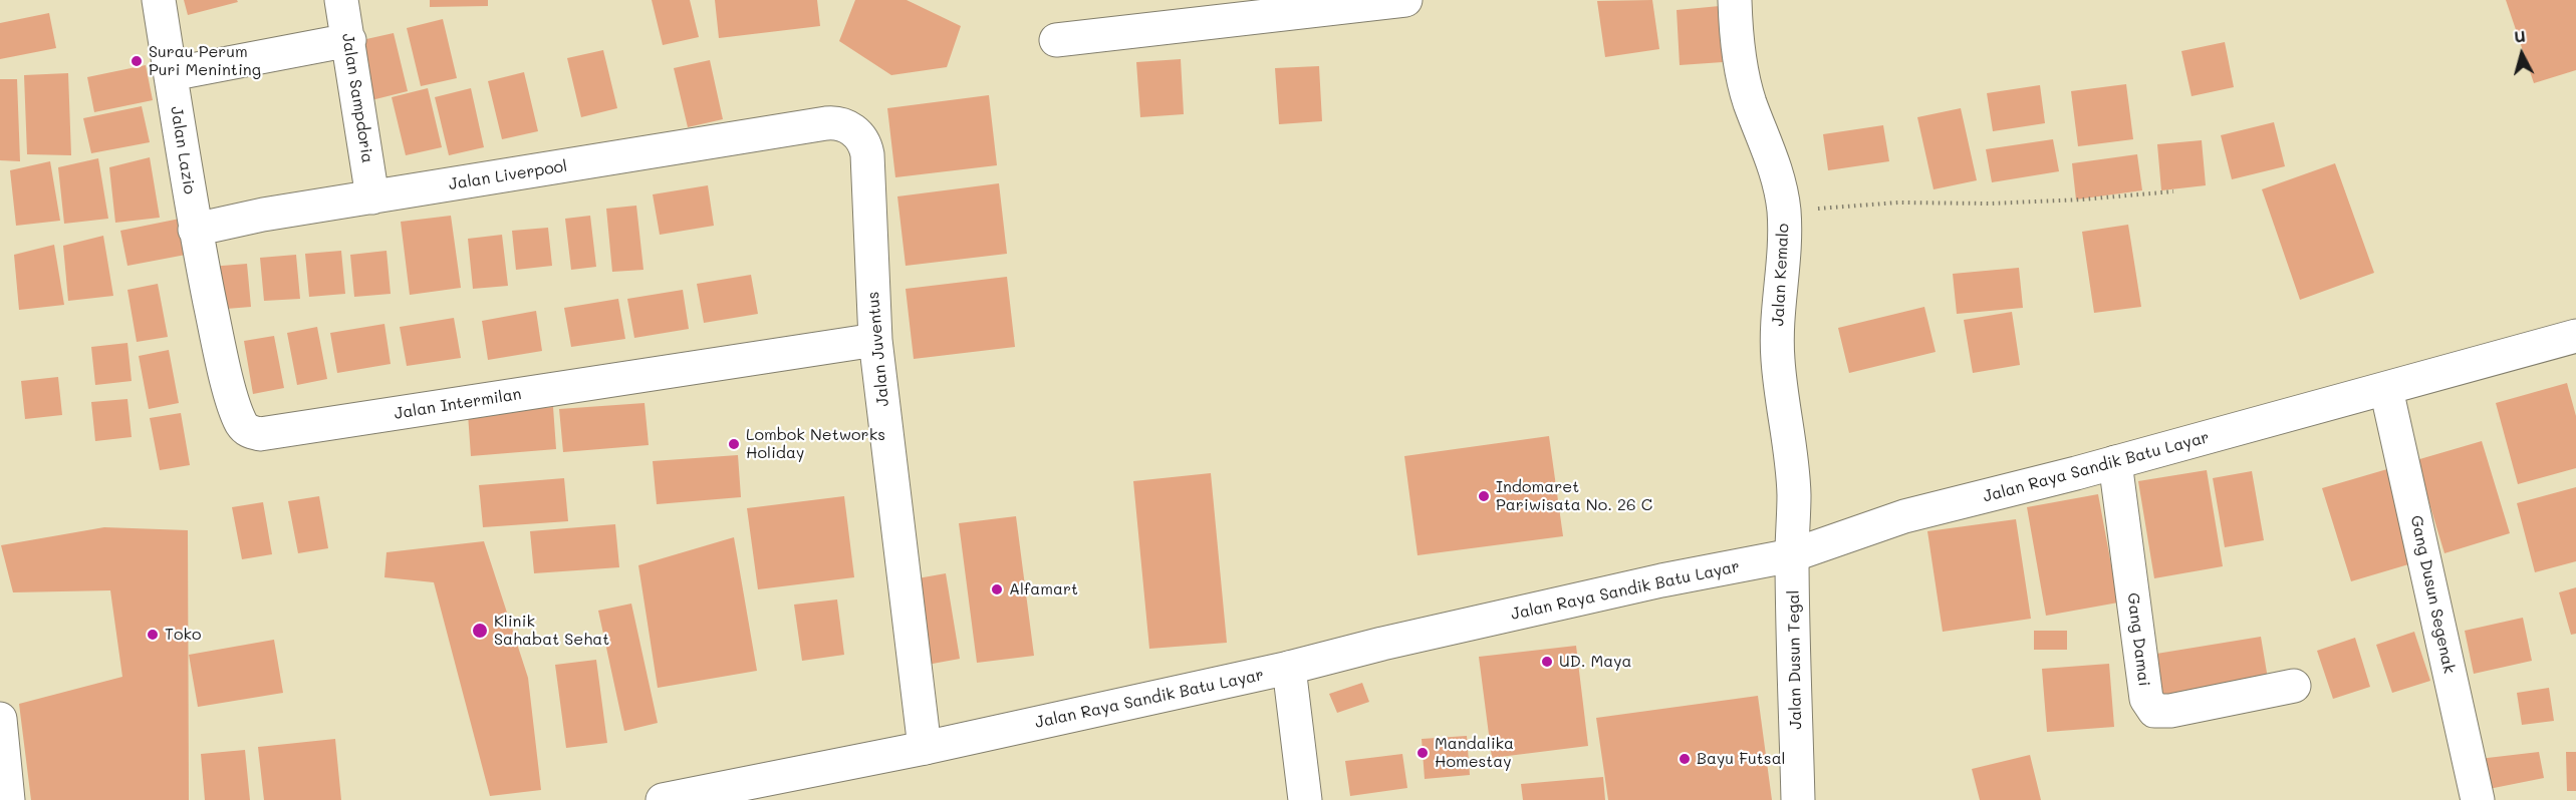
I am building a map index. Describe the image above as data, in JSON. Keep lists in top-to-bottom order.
{
  "streets": {
    "street": [
      "Jalan Sampdoria",
      "Jalan Lazio",
      "Jalan Liverpool",
      "Jalan Kemalo",
      "Jalan Juventus",
      "Jalan Intermilan",
      "Jalan Raya Sandik Batu Layar",
      "Gang Dusun Segenak",
      "Gang Damai",
      "Jalan Dusun Tegal"
    ]
  },
  "crossings": [
    ["Jalan Sampdoria", "Jalan Liverpool"],
    ["Jalan Lazio", "Jalan Liverpool"],
    ["Jalan Lazio", "Jalan Intermilan"],
    ["Jalan Liverpool", "Jalan Juventus"],
    ["Jalan Liverpool", "Jalan Intermilan"],
    ["Jalan Kemalo", "Jalan Raya Sandik Batu Layar"],
    ["Jalan Kemalo", "Jalan Dusun Tegal"],
    ["Jalan Juventus", "Jalan Intermilan"],
    ["Jalan Juventus", "Jalan Raya Sandik Batu Layar"],
    ["Jalan Raya Sandik Batu Layar", "Gang Dusun Segenak"],
    ["Jalan Raya Sandik Batu Layar", "Gang Damai"],
    ["Jalan Raya Sandik Batu Layar", "Jalan Dusun Tegal"]
  ],
  "places": [
    "Surau Perum Puri Meninting",
    "Lombok Networks Holiday",
    "Indomaret Pariwisata No. 26 C",
    "Alfamart",
    "Klinik Sahabat Sehat",
    "Toko",
    "UD. Maya",
    "Mandalika Homestay",
    "Bayu Futsal"
  ],
  "north": "top"
}
